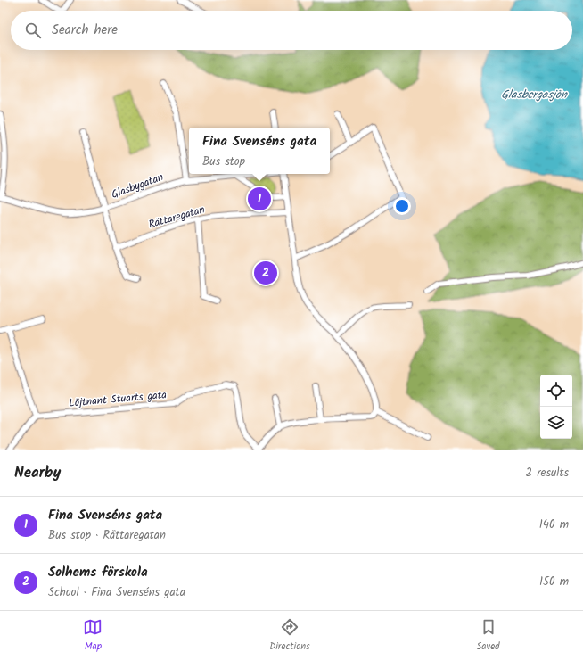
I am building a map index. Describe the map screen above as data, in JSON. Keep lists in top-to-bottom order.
{
  "streets": {
    "street": ["Glasbygatan", "Rättaregatan", "Löjtnant Stuarts gata"]
  },
  "water": ["Glasbergasjön"],
  "page": {
    "search": "Search here",
    "popup": ["Fina Svenséns gata", "Bus stop"],
    "pins": ["1", "2"],
    "heading": ["Nearby", "2 results"],
    "list": [
      {
        "mark": "1",
        "name": "Fina Svenséns gata",
        "note": "Bus stop · Rättaregatan",
        "value": "140 m"
      },
      {
        "mark": "2",
        "name": "Solhems förskola",
        "note": "School · Fina Svenséns gata",
        "value": "150 m"
      }
    ],
    "nav": ["Map", "Directions", "Saved"]
  }
}
